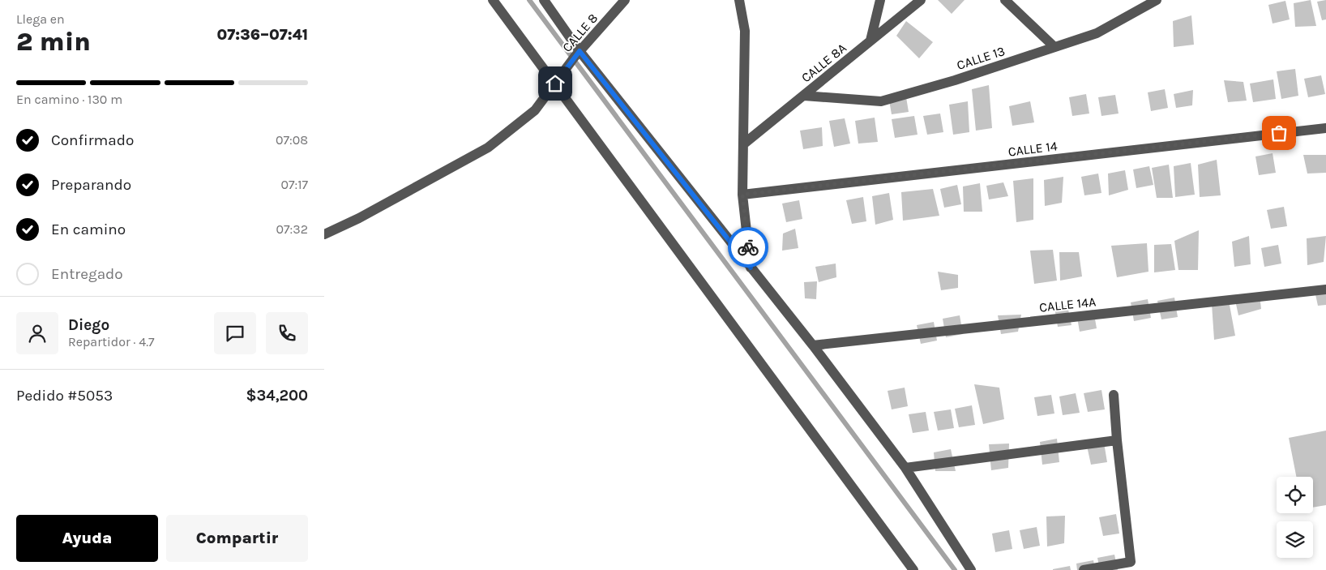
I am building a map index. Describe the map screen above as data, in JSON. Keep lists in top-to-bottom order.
{
  "streets": {
    "street": [
      "CALLE 8",
      "CALLE 13",
      "CALLE 8A",
      "CALLE 14",
      "CALLE 14A"
    ]
  },
  "crossings": [
    ["CALLE 13", "CALLE 8A"]
  ],
  "page": {
    "heading": ["2 min", "Llega en", "07:36–07:41"],
    "panel": [
      "Diego",
      "Repartidor · 4.7",
      "Pedido #5053",
      "$34,200"
    ],
    "bar": "En camino · 130 m",
    "list": [
      ["Confirmado", "07:08"],
      ["Preparando", "07:17"],
      ["En camino", "07:32"],
      "Entregado"
    ],
    "buttons": ["Ayuda", "Compartir"]
  }
}
